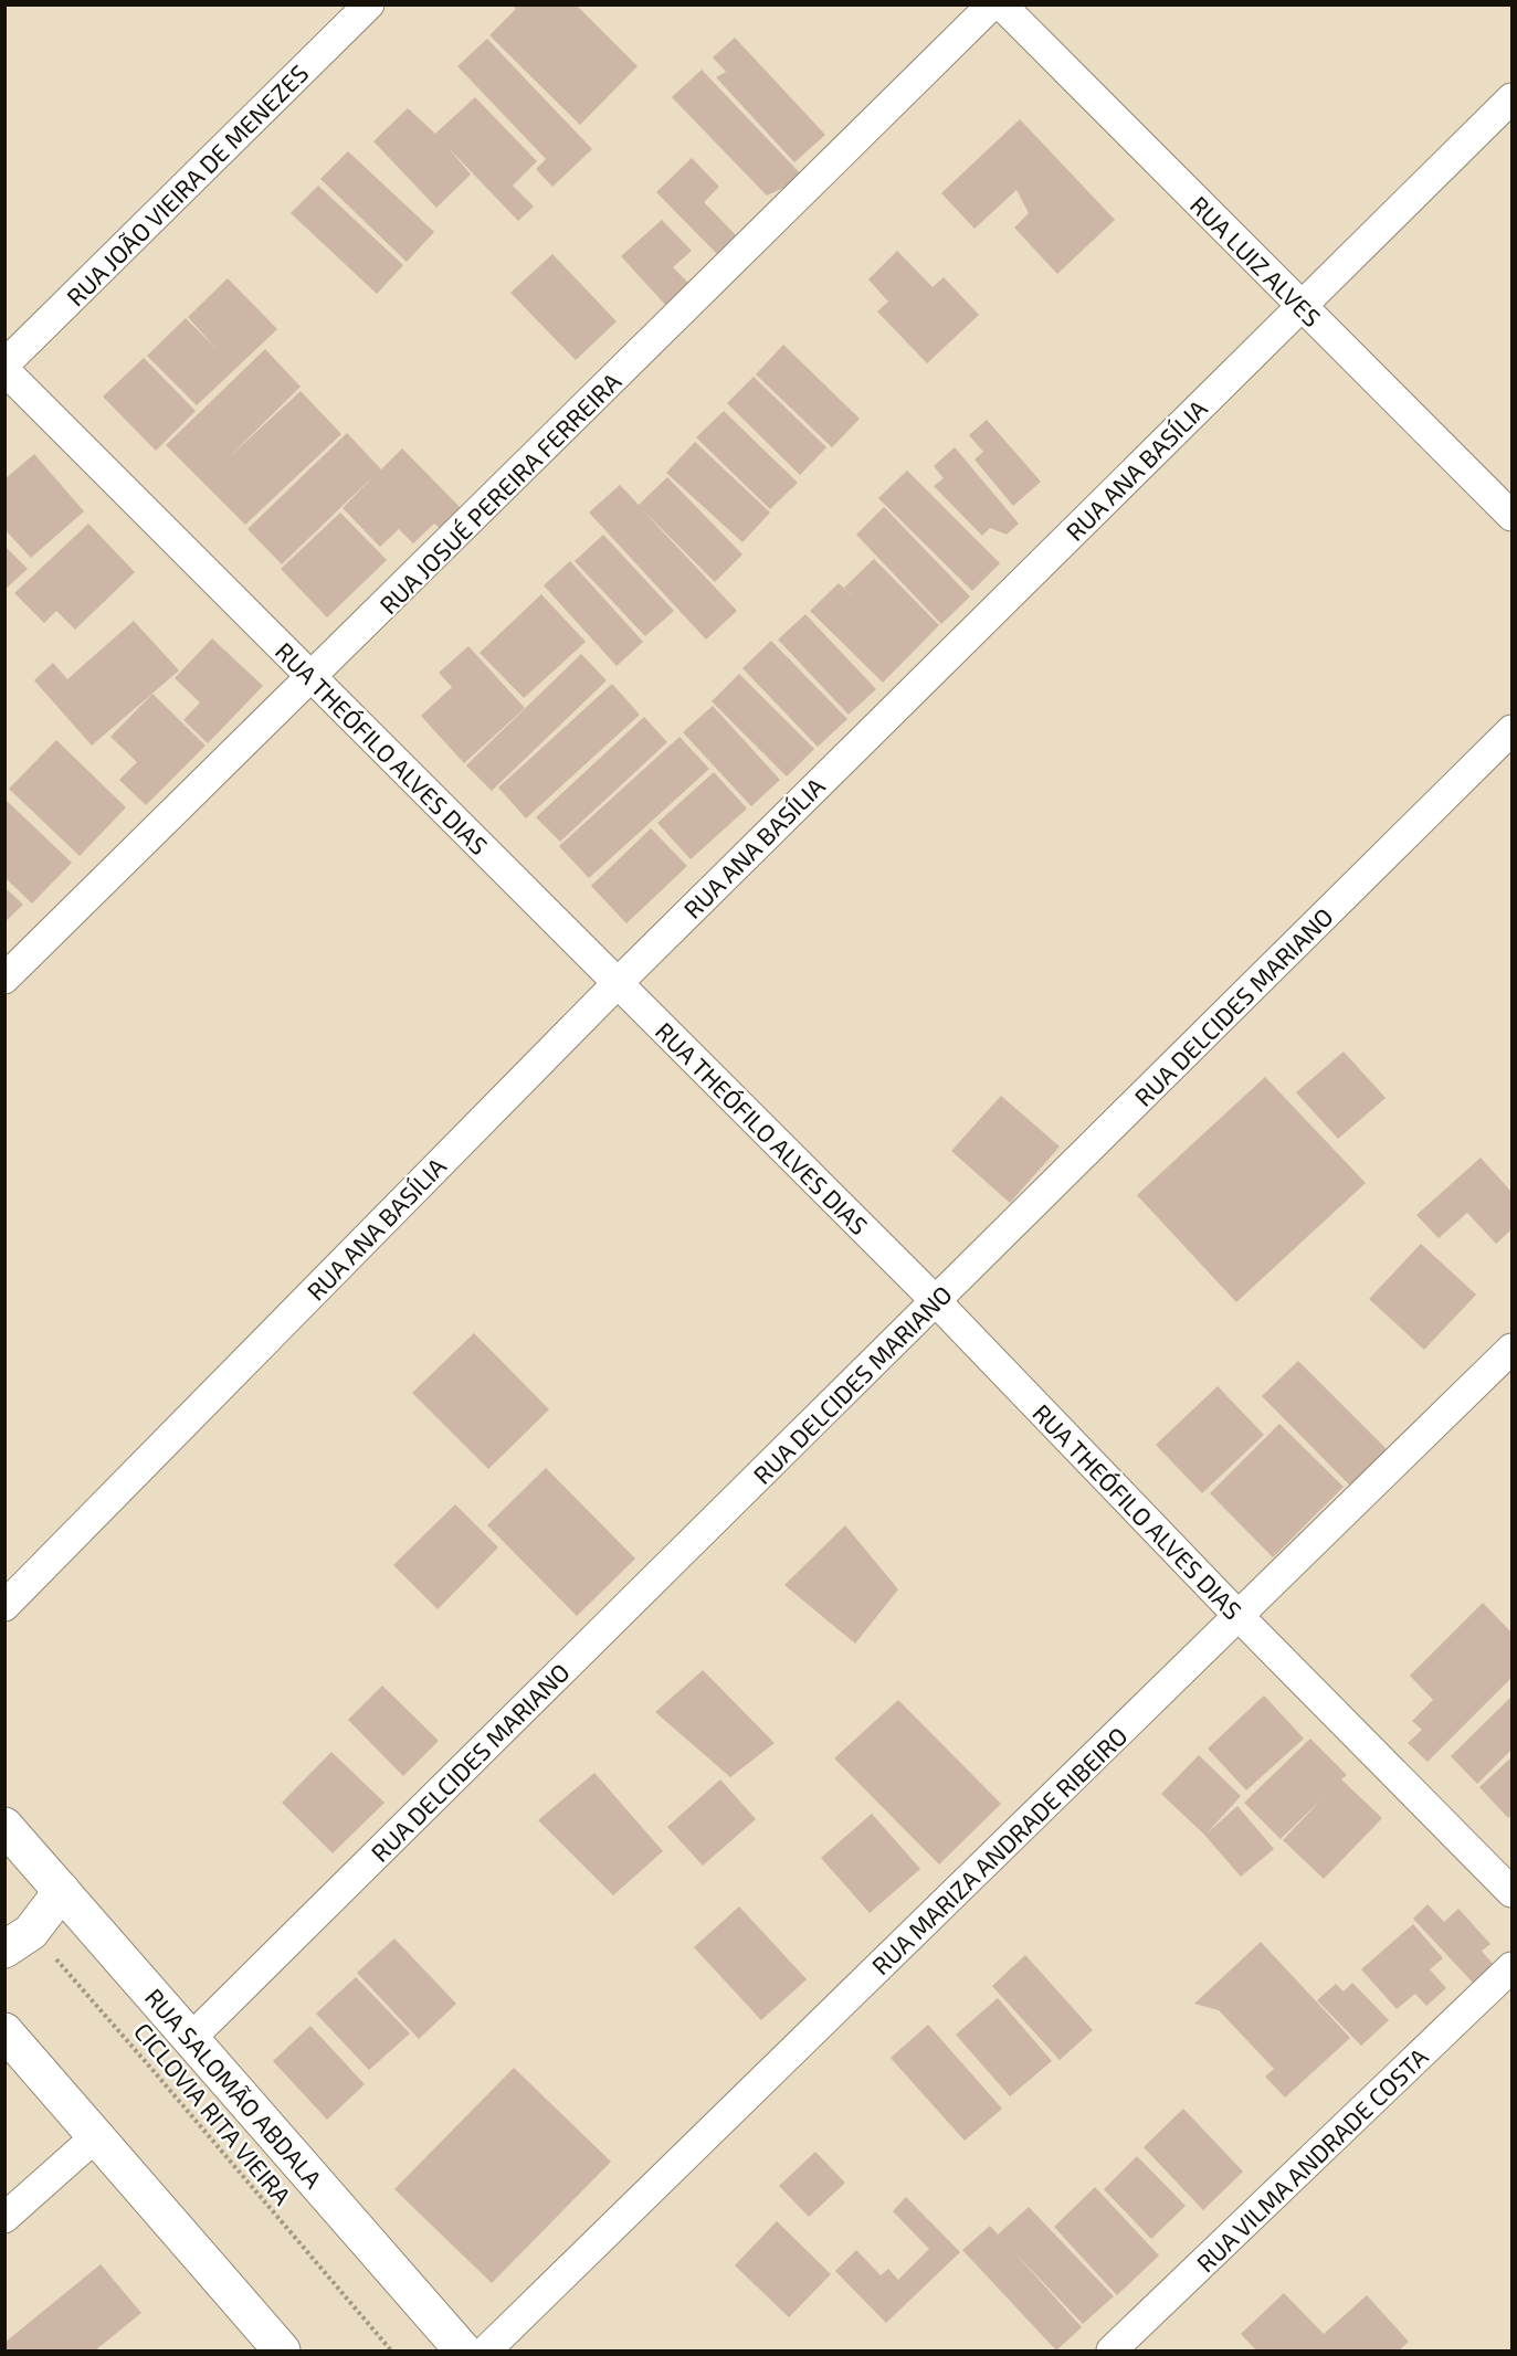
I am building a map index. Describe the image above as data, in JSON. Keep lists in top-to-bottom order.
{
  "streets": {
    "street": [
      "RUA JOÃO VIEIRA DE MENEZES",
      "RUA LUIZ ALVES",
      "RUA ANA BASÍLIA",
      "RUA JOSUÉ PEREIRA FERREIRA",
      "RUA THEÓFILO ALVES DIAS",
      "RUA DELCIDES MARIANO",
      "RUA MARIZA ANDRADE RIBEIRO",
      "RUA SALOMÃO ABDALA",
      "RUA VILMA ANDRADE COSTA"
    ],
    "path": ["CICLOVIA RITA VIEIRA"]
  },
  "crossings": [
    ["RUA LUIZ ALVES", "RUA ANA BASÍLIA"],
    ["RUA ANA BASÍLIA", "RUA THEÓFILO ALVES DIAS"],
    ["RUA JOSUÉ PEREIRA FERREIRA", "RUA THEÓFILO ALVES DIAS"],
    ["RUA THEÓFILO ALVES DIAS", "RUA DELCIDES MARIANO"],
    ["RUA THEÓFILO ALVES DIAS", "RUA MARIZA ANDRADE RIBEIRO"],
    ["RUA DELCIDES MARIANO", "RUA SALOMÃO ABDALA"]
  ]
}
